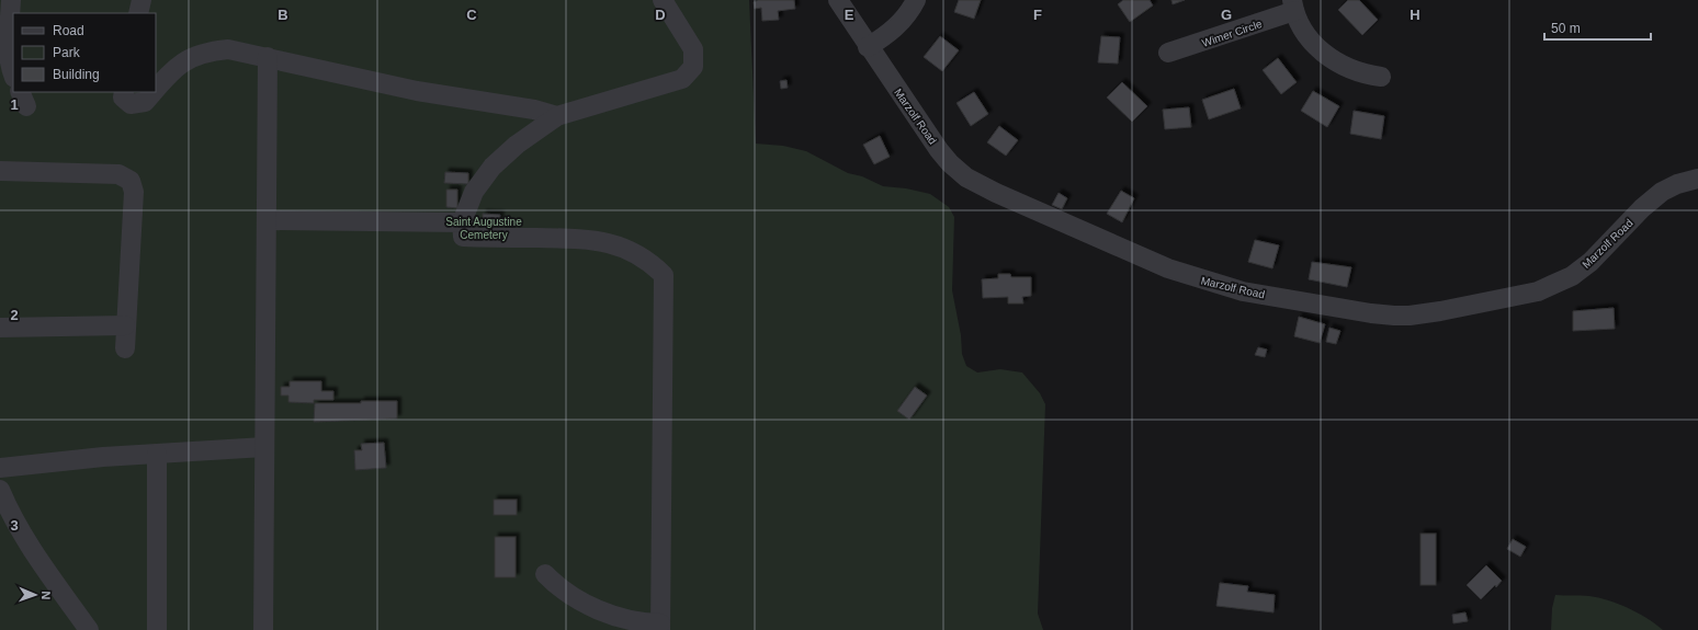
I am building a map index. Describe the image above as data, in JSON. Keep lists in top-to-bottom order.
{
  "streets": {
    "street": ["Wimer Circle", "Marzolf Road"]
  },
  "parks": ["Saint Augustine Cemetery"],
  "legend": ["Road", "Park", "Building"],
  "scale_bar": "50 m",
  "north": "right",
  "grid": {
    "columns": [
      "B",
      "C",
      "D",
      "E",
      "F",
      "G",
      "H"
    ],
    "rows": ["1", "2", "3"]
  }
}
